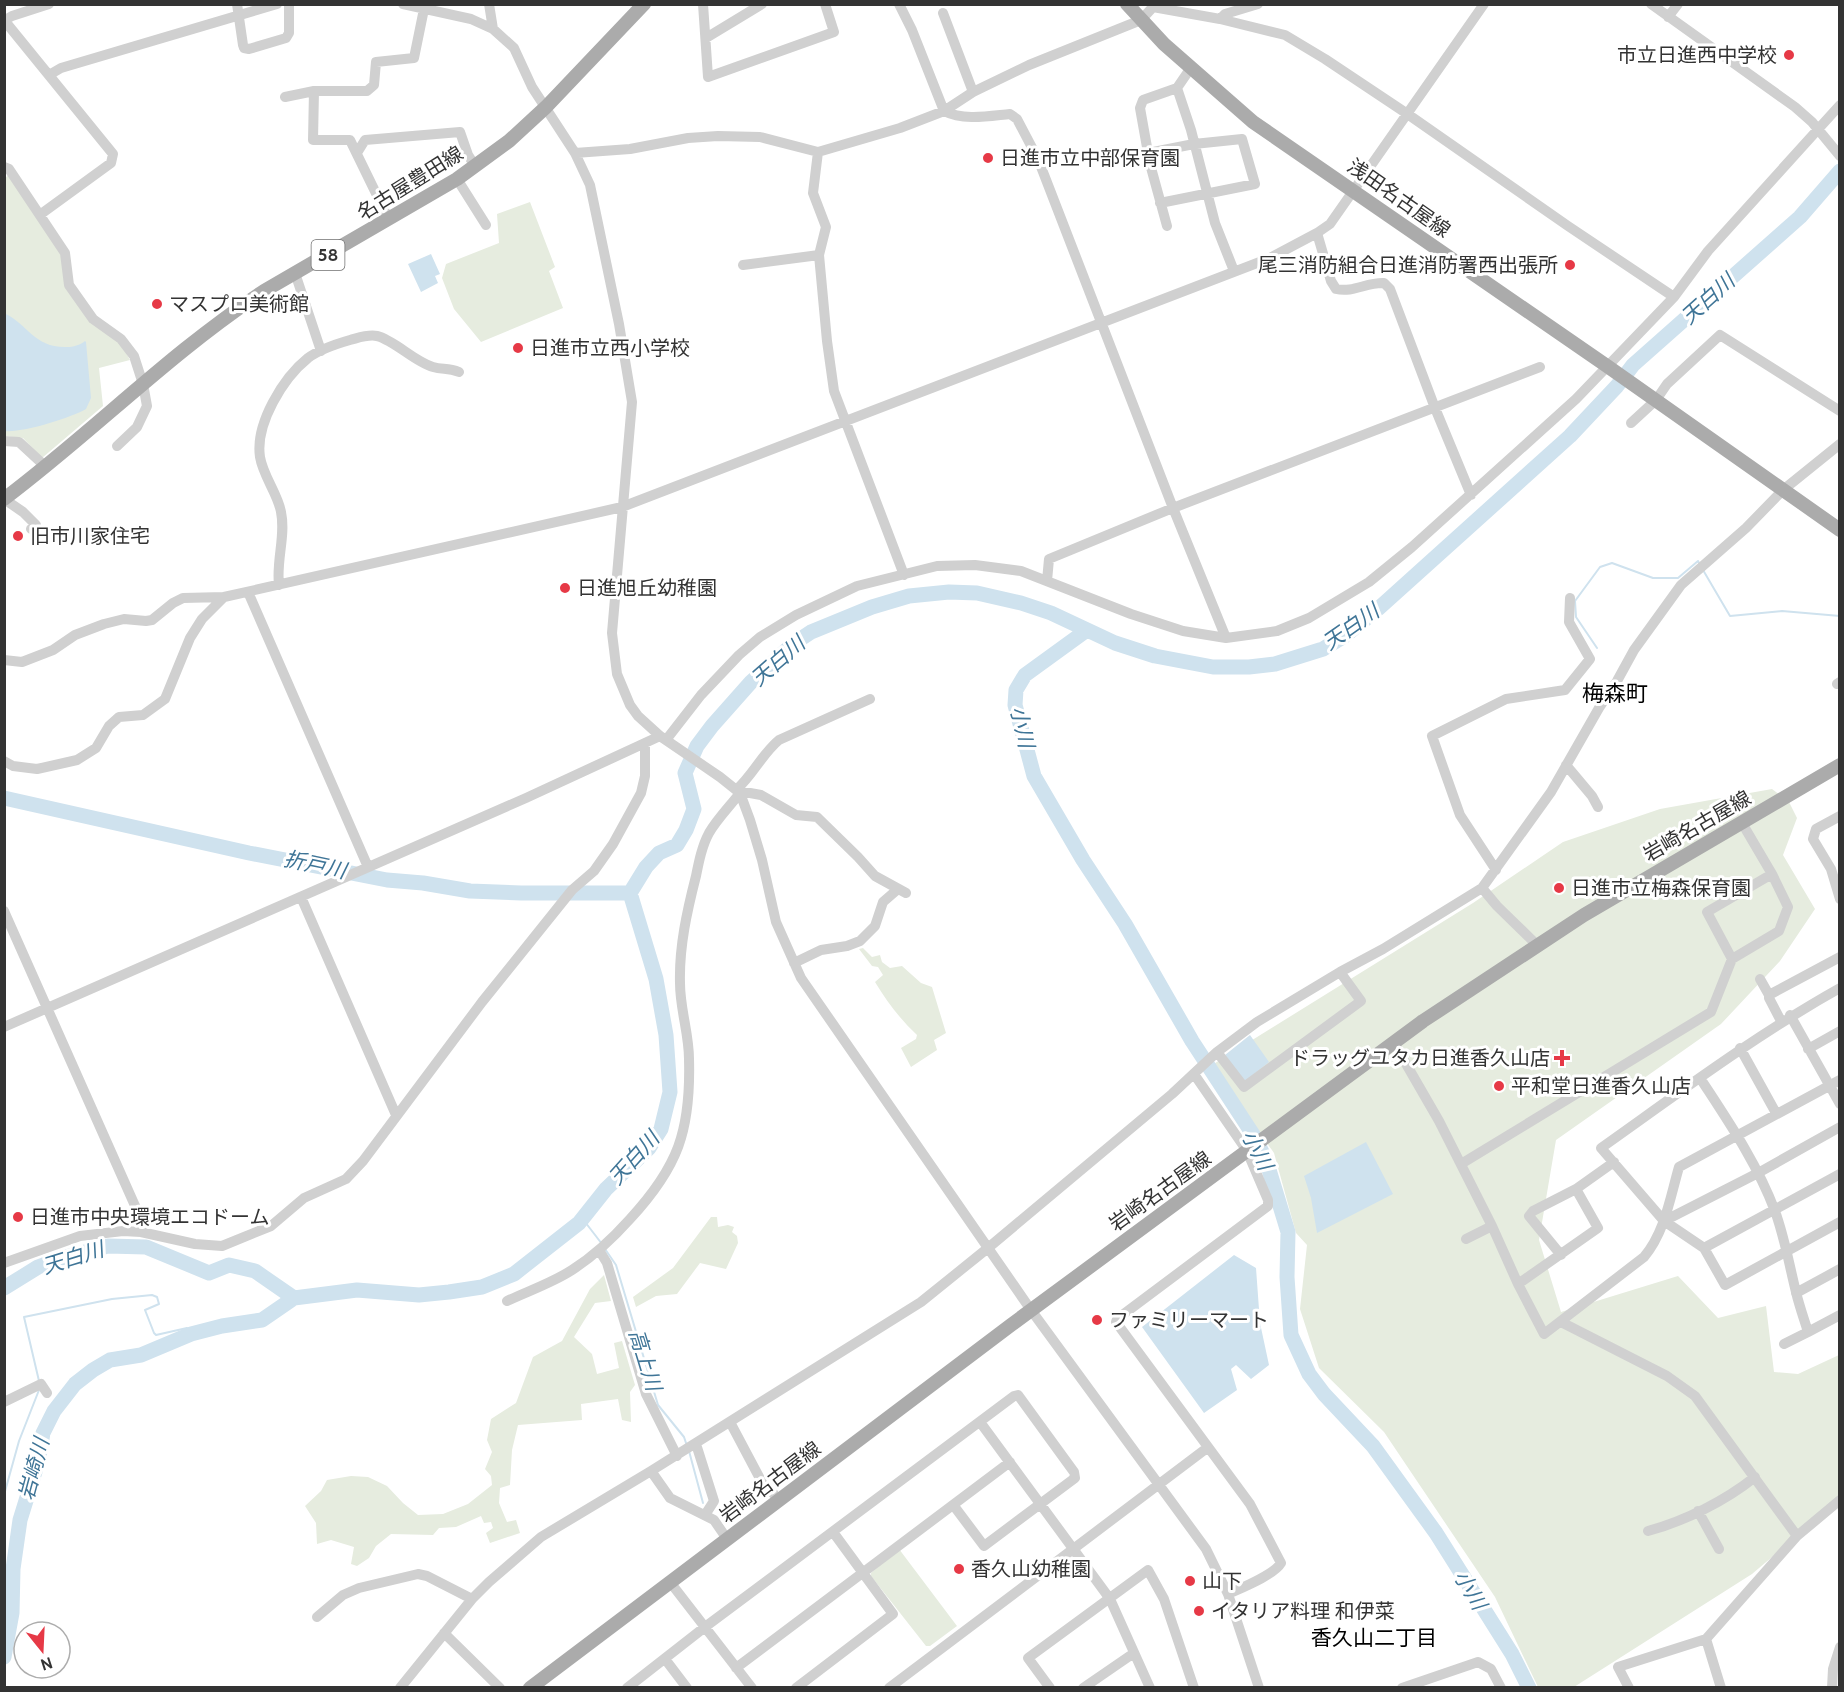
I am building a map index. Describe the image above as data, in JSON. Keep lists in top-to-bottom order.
{
  "streets": {
    "main road": [
      "名古屋豊田線",
      "浅田名古屋線",
      "58",
      "岩崎名古屋線"
    ]
  },
  "districts": ["梅森町", "香久山二丁目"],
  "water": [
    "天白川",
    "小川",
    "折戸川",
    "高上川",
    "岩崎川"
  ],
  "places": {
    "other": [
      "市立日進西中学校",
      "日進市立中部保育園",
      "尾三消防組合日進消防署西出張所",
      "マスプロ美術館",
      "日進市立西小学校",
      "旧市川家住宅",
      "日進旭丘幼稚園",
      "日進市立梅森保育園",
      "平和堂日進香久山店",
      "日進市中央環境エコドーム",
      "ファミリーマート",
      "香久山幼稚園",
      "山下",
      "イタリア料理 和伊菜"
    ],
    "health": ["ドラッグユタカ日進香久山店"]
  },
  "north": "bottom"
}
